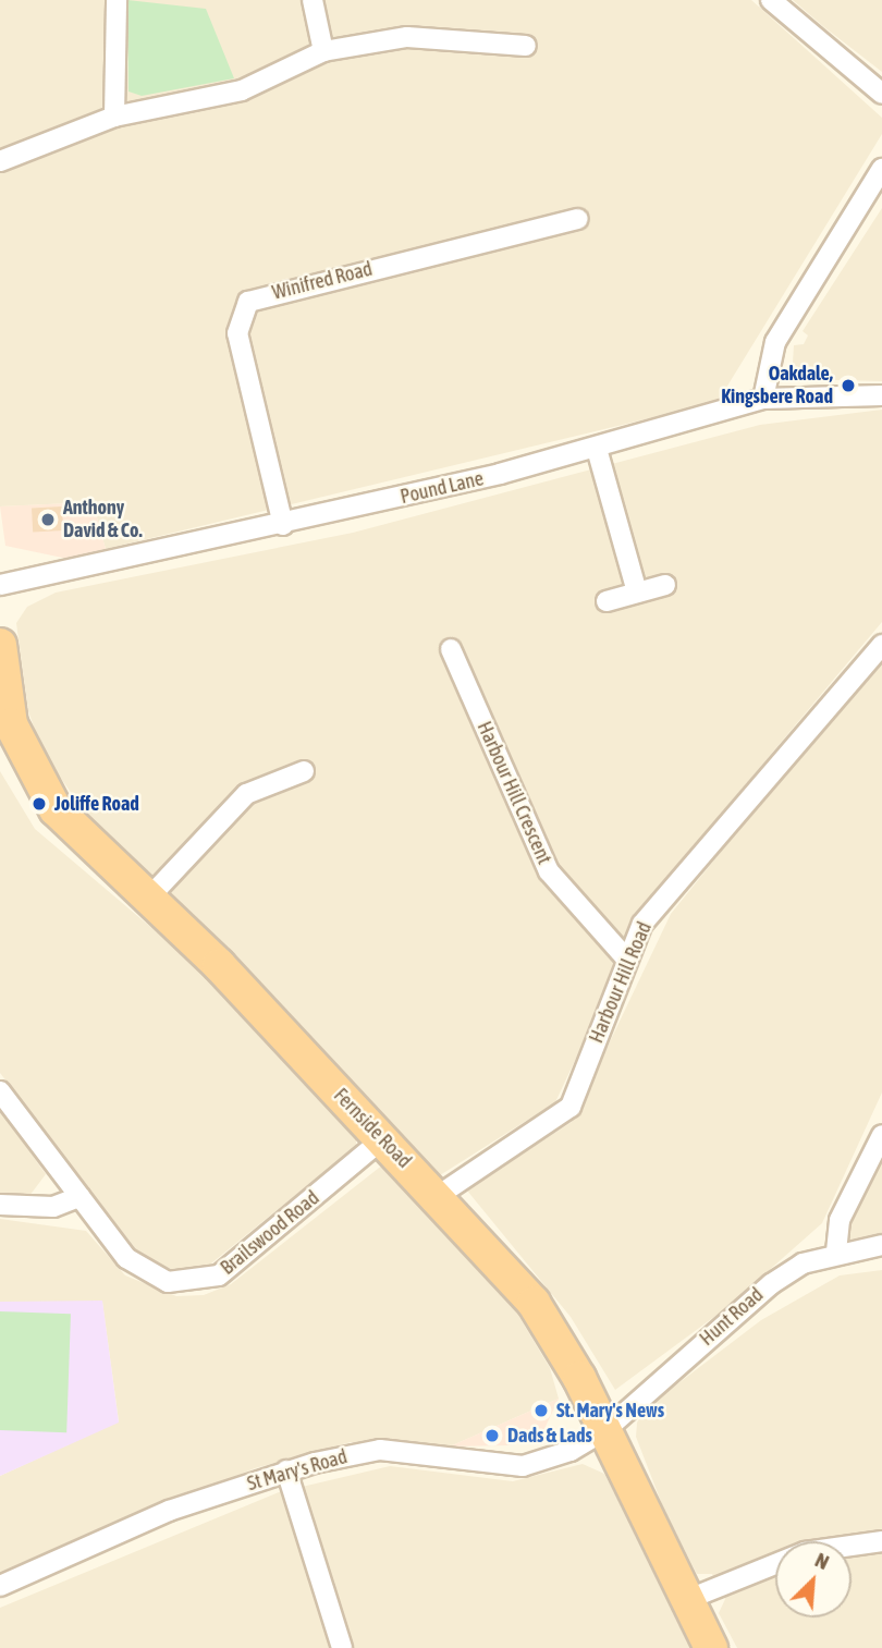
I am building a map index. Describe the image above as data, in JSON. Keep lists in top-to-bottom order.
{
  "streets": {
    "highway": ["Fernside Road"],
    "street": [
      "Winifred Road",
      "Pound Lane",
      "Harbour Hill Crescent",
      "Harbour Hill Road",
      "Brailswood Road",
      "Hunt Road",
      "St Mary's Road"
    ]
  },
  "crossings": [
    ["Winifred Road", "Pound Lane"],
    ["Harbour Hill Crescent", "Harbour Hill Road"],
    ["Harbour Hill Road", "Fernside Road"],
    ["Fernside Road", "Brailswood Road"],
    ["Fernside Road", "Hunt Road"],
    ["Fernside Road", "St Mary's Road"],
    ["Hunt Road", "St Mary's Road"]
  ],
  "places": [
    "Oakdale, Kingsbere Road",
    "Anthony David & Co.",
    "Joliffe Road",
    "St. Mary's News",
    "Dads & Lads"
  ],
  "north": "top right"
}
